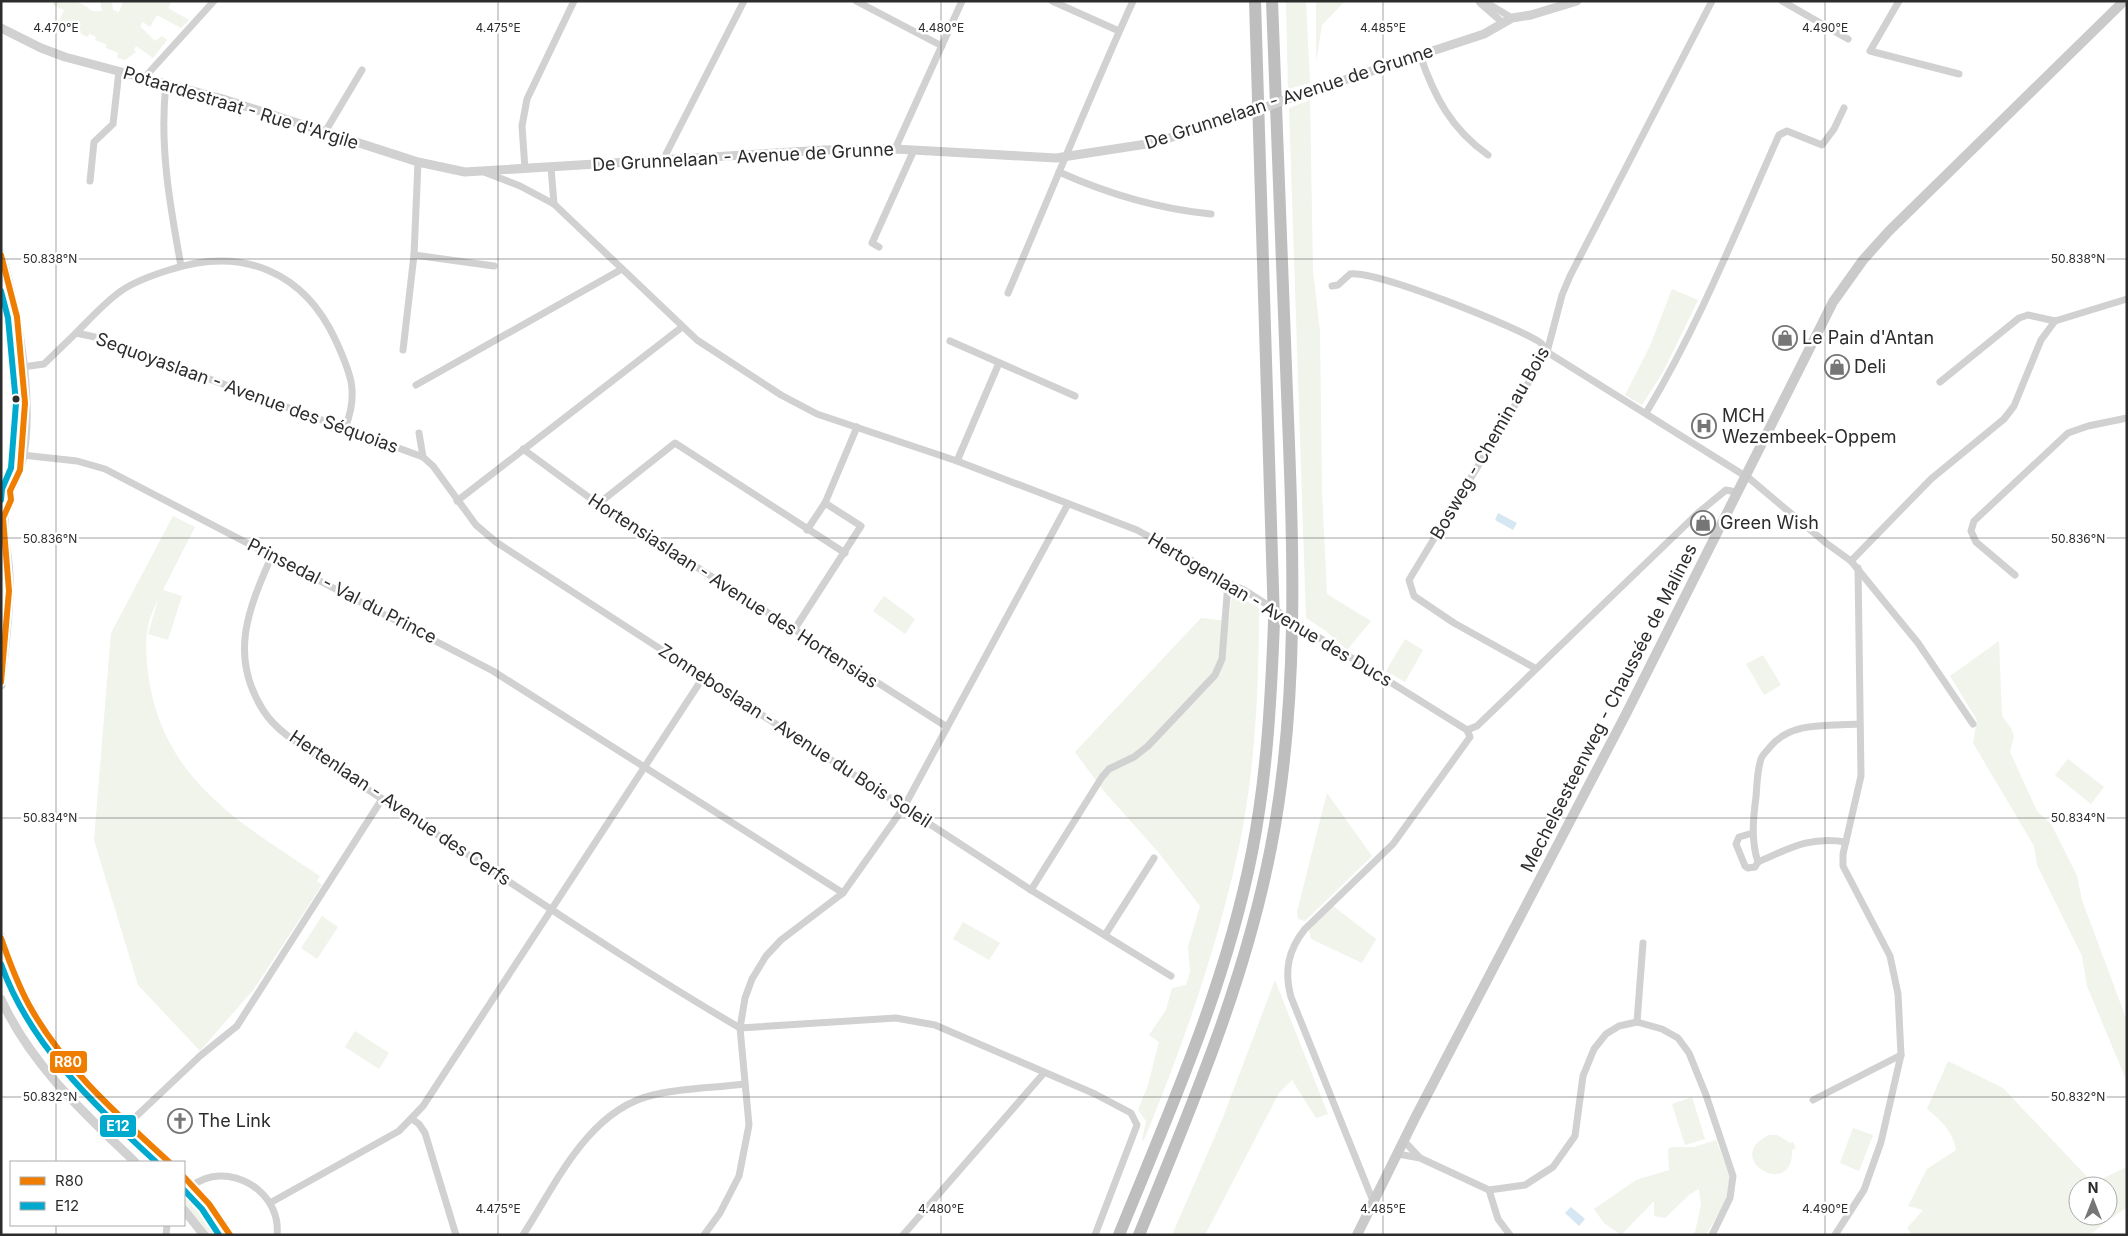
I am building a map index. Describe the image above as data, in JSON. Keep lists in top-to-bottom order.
{
  "streets": {
    "main road": ["Mechelsesteenweg - Chaussée de Malines"],
    "street": [
      "De Grunnelaan - Avenue de Grunne",
      "Potaardestraat - Rue d'Argile",
      "Sequoyaslaan - Avenue des Séquoias",
      "Bosweg - Chemin au Bois",
      "Prinsedal - Val du Prince",
      "Hortensiaslaan - Avenue des Hortensias",
      "Hertogenlaan - Avenue des Ducs",
      "Zonneboslaan - Avenue du Bois Soleil",
      "Hertenlaan - Avenue des Cerfs"
    ]
  },
  "crossings": [
    ["De Grunnelaan - Avenue de Grunne", "Potaardestraat - Rue d'Argile"],
    ["De Grunnelaan - Avenue de Grunne", "Hertogenlaan - Avenue des Ducs"],
    ["Potaardestraat - Rue d'Argile", "Hertogenlaan - Avenue des Ducs"],
    ["Sequoyaslaan - Avenue des Séquoias", "Zonneboslaan - Avenue du Bois Soleil"],
    ["Prinsedal - Val du Prince", "Hertenlaan - Avenue des Cerfs"]
  ],
  "places": {
    "shop": ["Le Pain d'Antan", "Deli", "Green Wish"],
    "hospital": ["MCH Wezembeek-Oppem"],
    "church": ["The Link"]
  },
  "lines": ["transit line R80", "transit line E12"],
  "legend": ["R80", "E12"],
  "north": "top",
  "coordinates": [
    "4.470°E",
    "4.475°E",
    "4.480°E",
    "4.485°E",
    "4.490°E",
    "50.838°N",
    "50.836°N",
    "50.834°N",
    "50.832°N"
  ]
}
